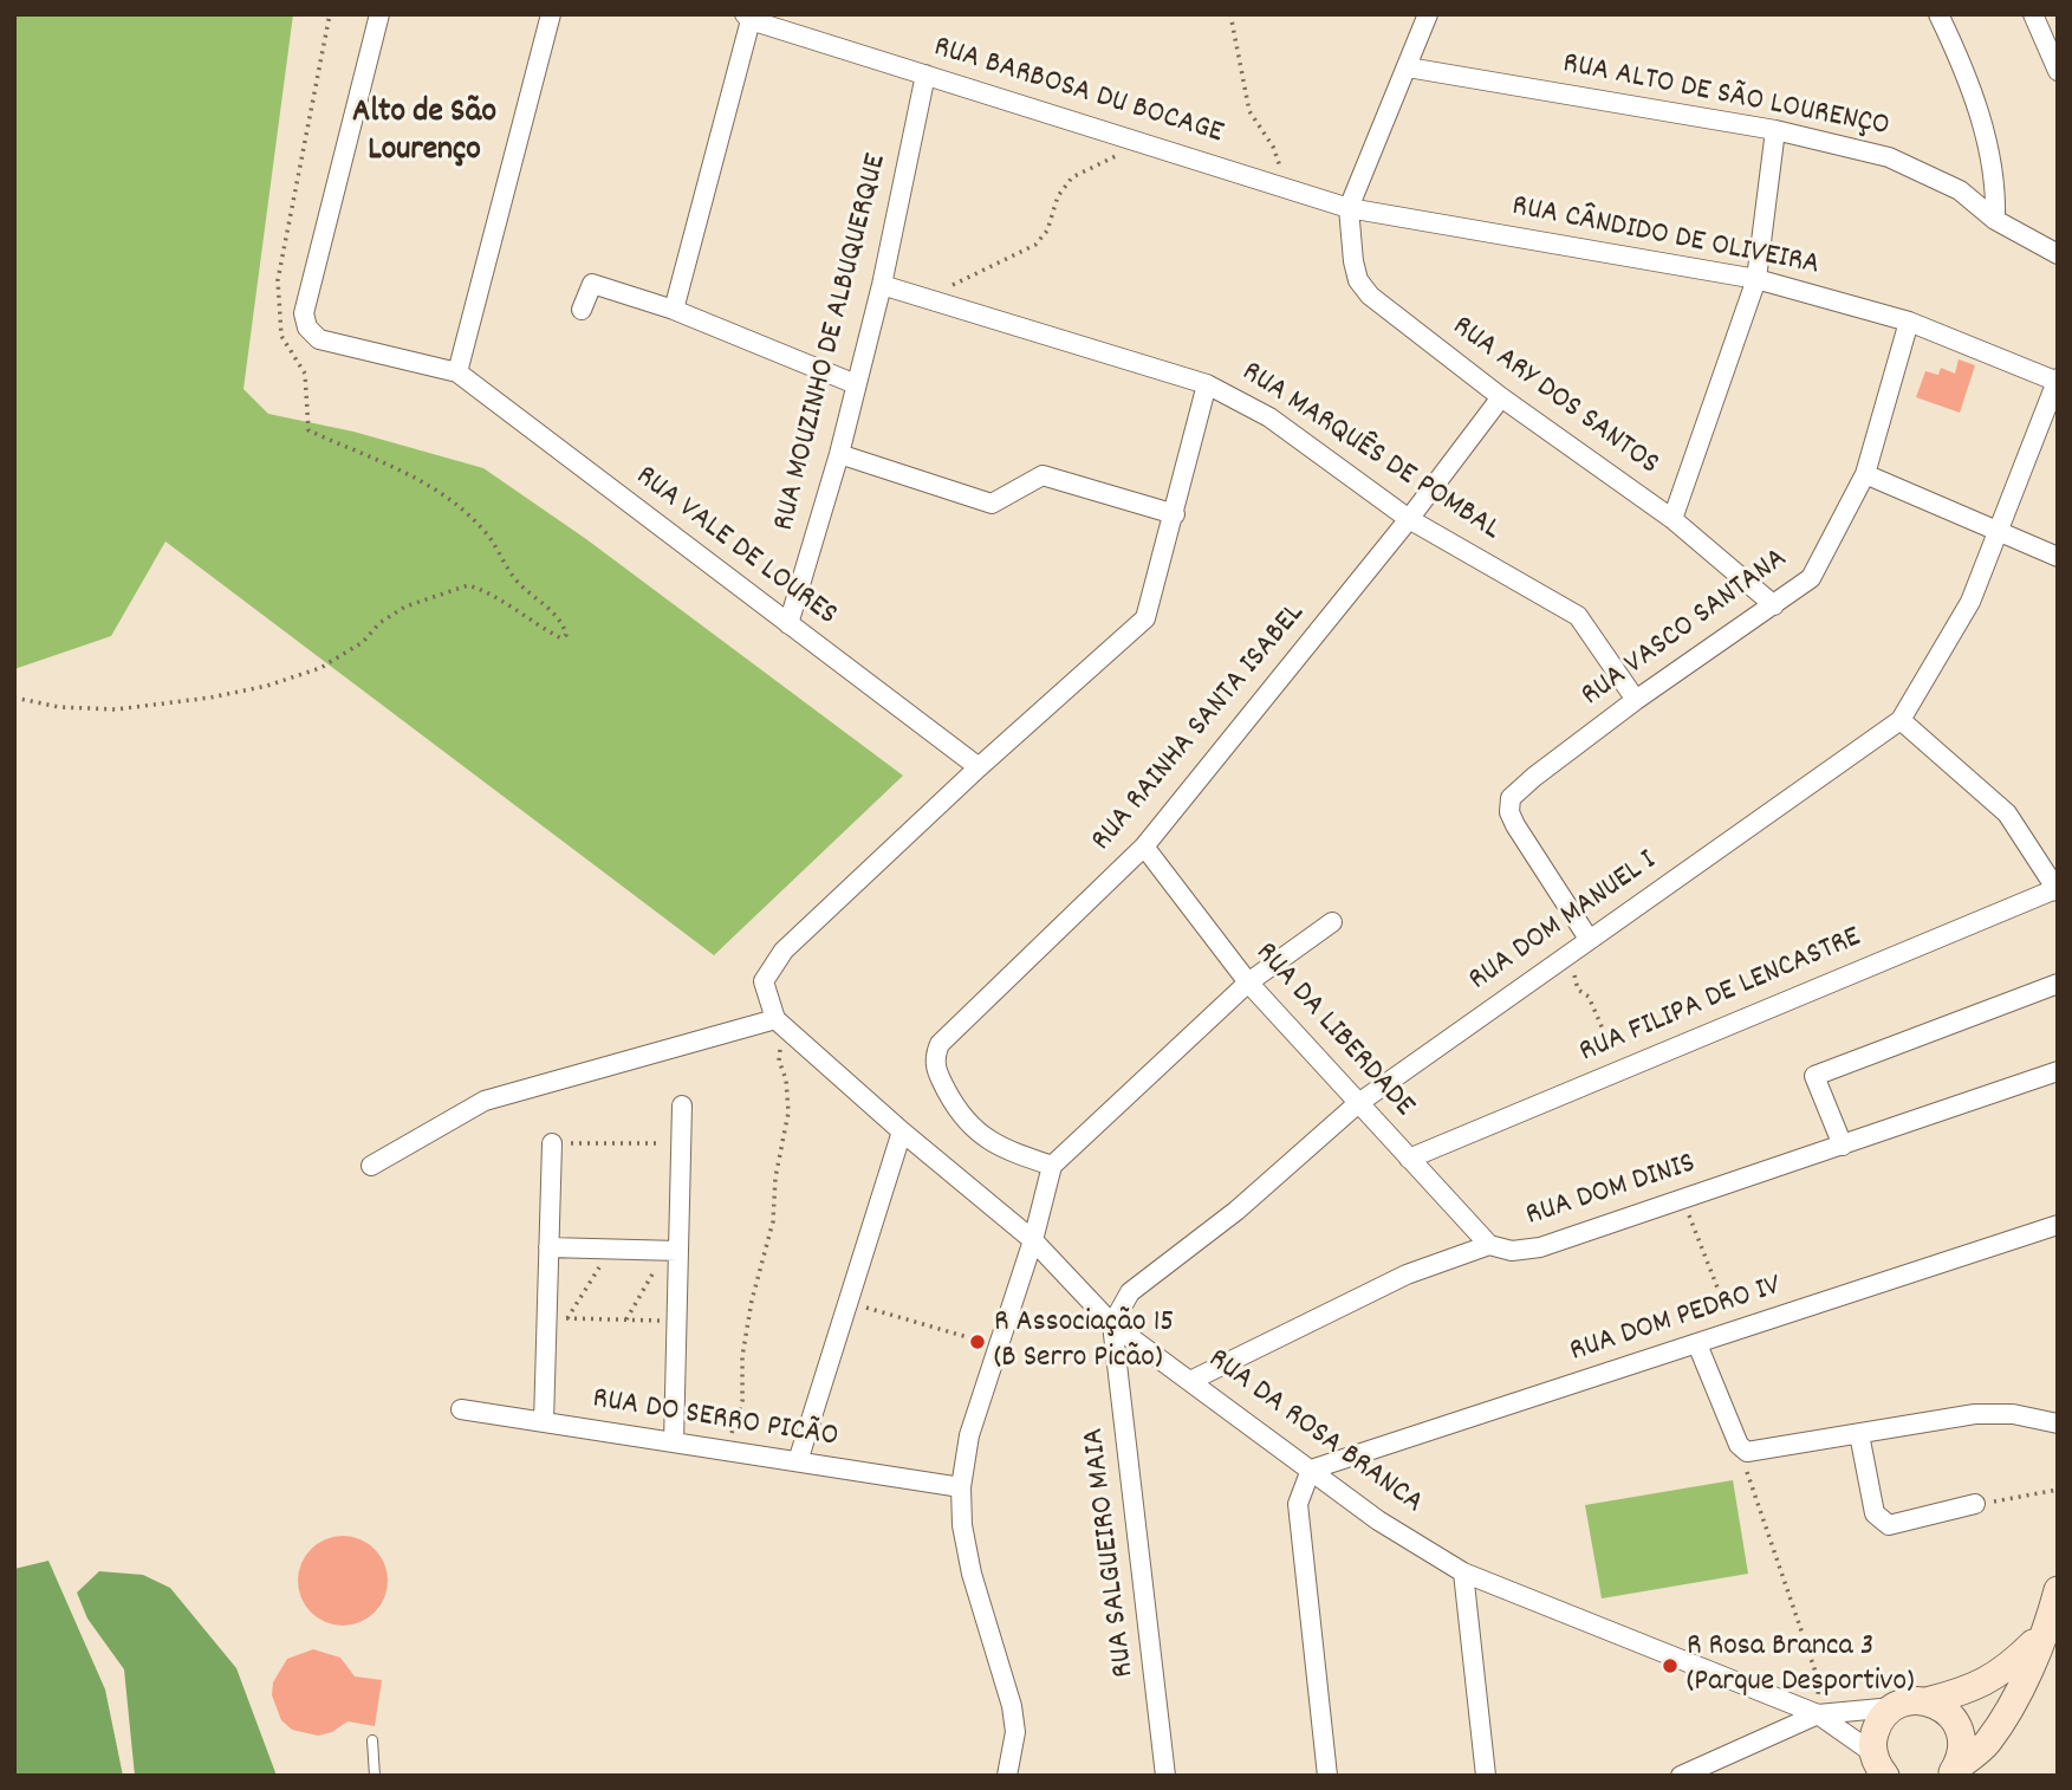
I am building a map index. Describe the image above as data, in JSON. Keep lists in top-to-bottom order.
{
  "streets": {
    "street": [
      "RUA BARBOSA DU BOCAGE",
      "RUA ALTO DE SÃO LOURENÇO",
      "RUA CÂNDIDO DE OLIVEIRA",
      "RUA MOUZINHO DE ALBUQUERQUE",
      "RUA ARY DOS SANTOS",
      "RUA MARQUÊS DE POMBAL",
      "RUA VALE DE LOURES",
      "RUA VASCO SANTANA",
      "RUA RAINHA SANTA ISABEL",
      "RUA DOM MANUEL I",
      "RUA FILIPA DE LENCASTRE",
      "RUA DA LIBERDADE",
      "RUA DOM DINIS",
      "RUA DOM PEDRO IV",
      "RUA DO SERRO PICÃO",
      "RUA DA ROSA BRANCA",
      "RUA SALGUEIRO MAIA"
    ]
  },
  "crossings": [
    ["RUA BARBOSA DU BOCAGE", "RUA CÂNDIDO DE OLIVEIRA"],
    ["RUA BARBOSA DU BOCAGE", "RUA MOUZINHO DE ALBUQUERQUE"],
    ["RUA BARBOSA DU BOCAGE", "RUA ARY DOS SANTOS"],
    ["RUA CÂNDIDO DE OLIVEIRA", "RUA ARY DOS SANTOS"],
    ["RUA CÂNDIDO DE OLIVEIRA", "RUA VASCO SANTANA"],
    ["RUA CÂNDIDO DE OLIVEIRA", "RUA DOM MANUEL I"],
    ["RUA MOUZINHO DE ALBUQUERQUE", "RUA MARQUÊS DE POMBAL"],
    ["RUA MOUZINHO DE ALBUQUERQUE", "RUA VALE DE LOURES"],
    ["RUA ARY DOS SANTOS", "RUA VASCO SANTANA"],
    ["RUA ARY DOS SANTOS", "RUA RAINHA SANTA ISABEL"],
    ["RUA MARQUÊS DE POMBAL", "RUA VASCO SANTANA"],
    ["RUA MARQUÊS DE POMBAL", "RUA RAINHA SANTA ISABEL"],
    ["RUA VASCO SANTANA", "RUA DOM MANUEL I"],
    ["RUA RAINHA SANTA ISABEL", "RUA DA LIBERDADE"],
    ["RUA DOM MANUEL I", "RUA DA LIBERDADE"],
    ["RUA DOM MANUEL I", "RUA DA ROSA BRANCA"],
    ["RUA DOM MANUEL I", "RUA SALGUEIRO MAIA"],
    ["RUA FILIPA DE LENCASTRE", "RUA DA LIBERDADE"],
    ["RUA DA LIBERDADE", "RUA DOM DINIS"],
    ["RUA DOM DINIS", "RUA DA ROSA BRANCA"],
    ["RUA DOM PEDRO IV", "RUA DA ROSA BRANCA"],
    ["RUA DA ROSA BRANCA", "RUA SALGUEIRO MAIA"]
  ],
  "districts": ["Alto de São Lourenço"],
  "places": ["R Associação 15 (B Serro Picão)", "R Rosa Branca 3 (Parque Desportivo)"]
}
